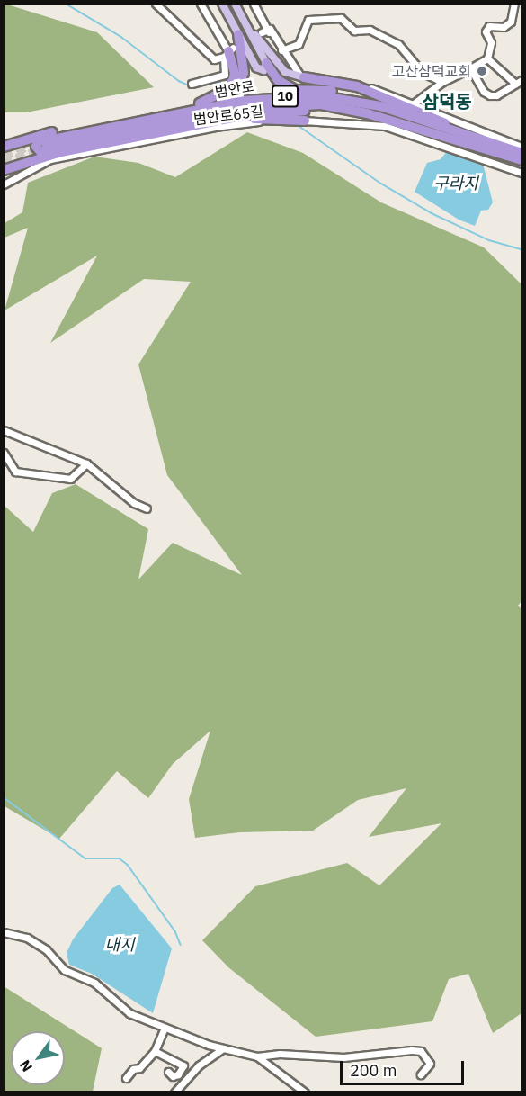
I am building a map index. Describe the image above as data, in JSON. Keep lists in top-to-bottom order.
{
  "streets": {
    "highway": ["범안로", "10"],
    "street": ["범안로65길"]
  },
  "districts": ["삼덕동"],
  "water": ["구라지", "내지"],
  "places": ["고산삼덕교회"],
  "scale_bar": "200 m",
  "north": "bottom left"
}
